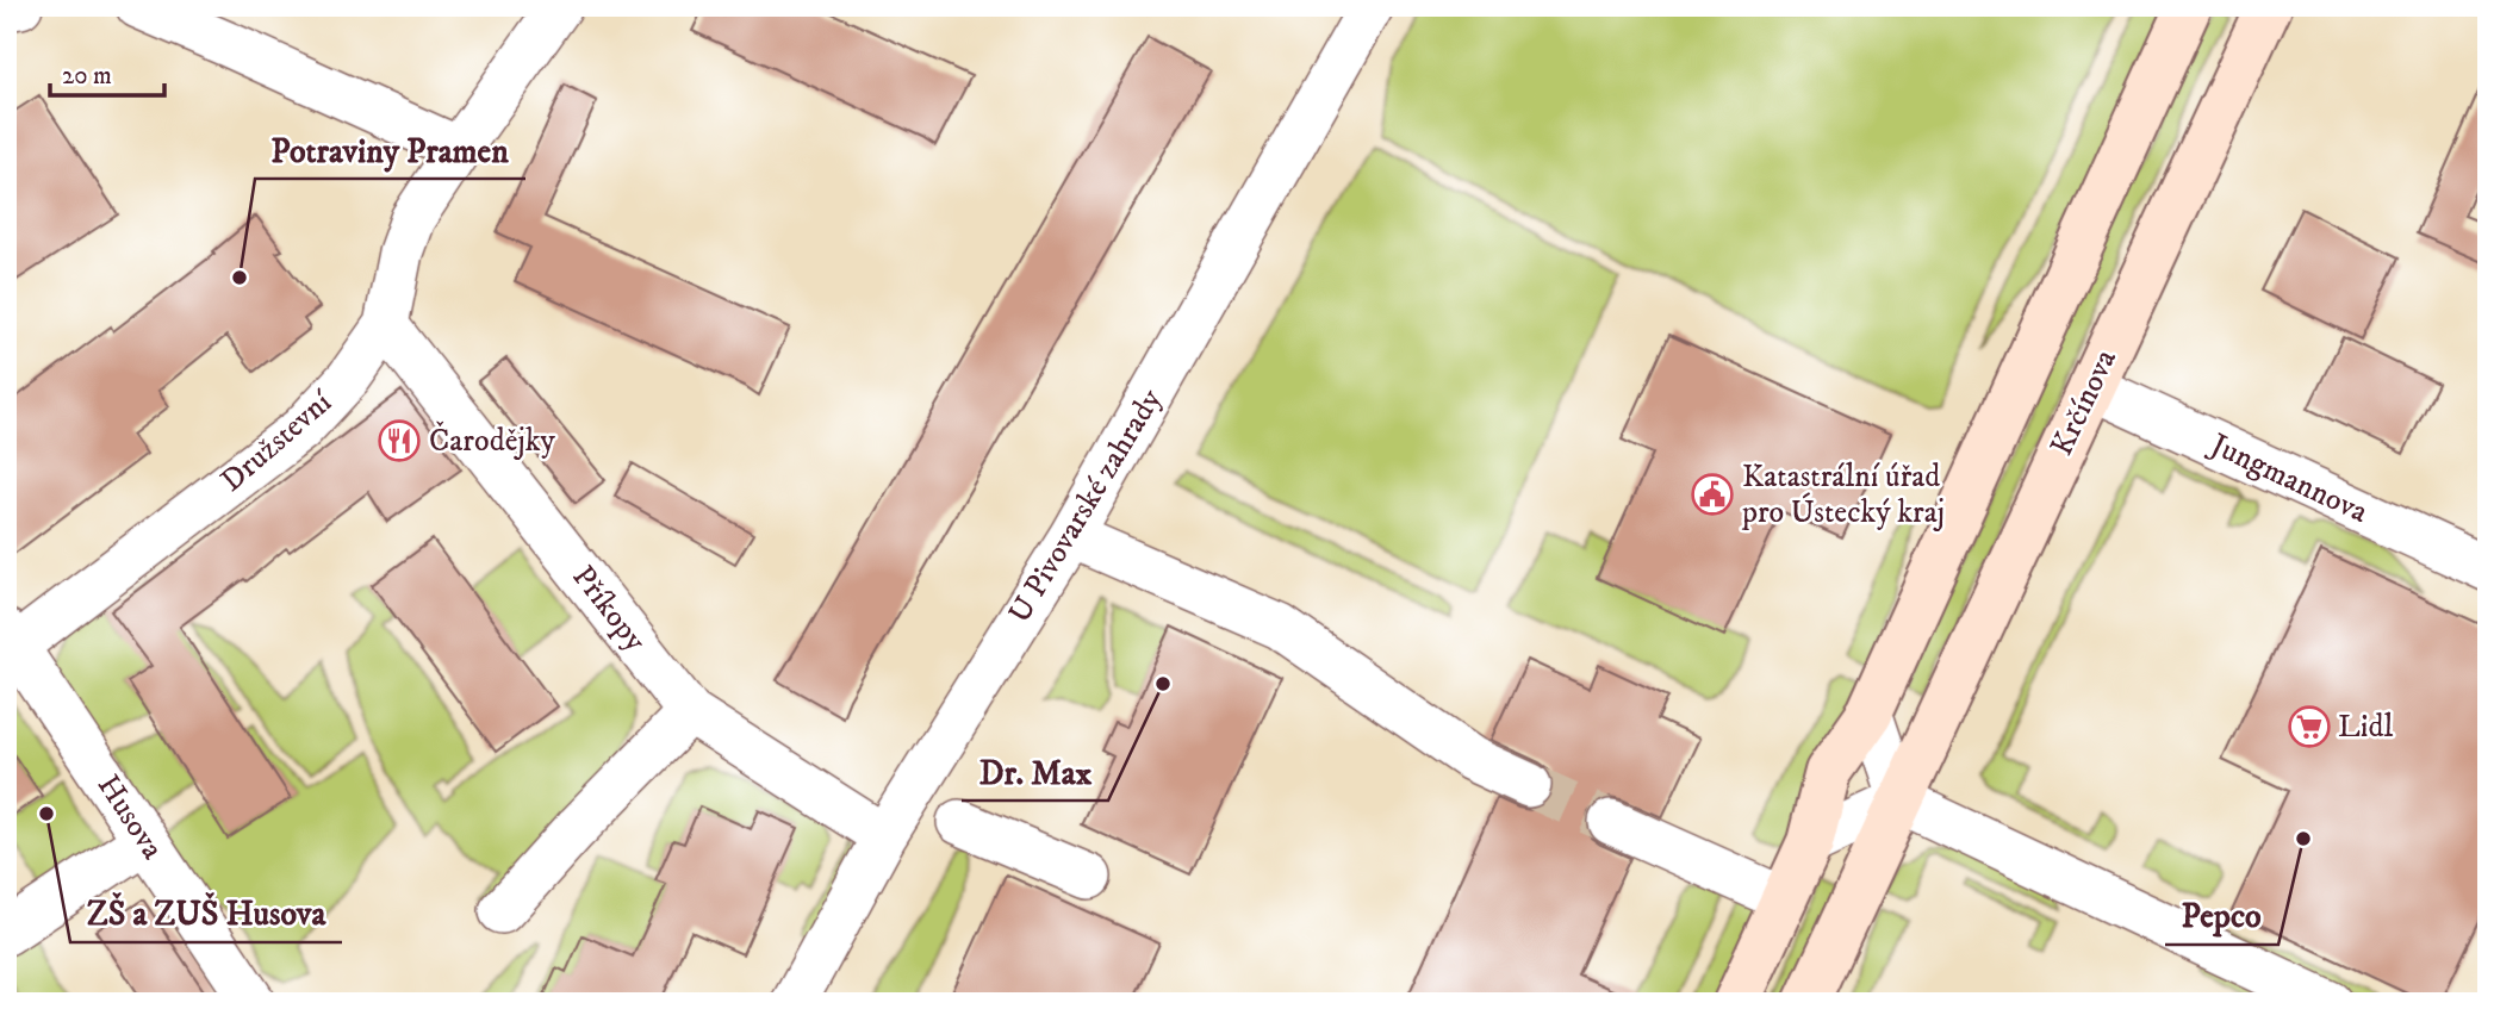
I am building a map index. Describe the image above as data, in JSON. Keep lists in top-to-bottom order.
{
  "streets": {
    "street": [
      "Krčínova",
      "Družstevní",
      "Jungmannova",
      "U Pivovarské zahrady",
      "Příkopy",
      "Husova"
    ]
  },
  "crossings": [
    ["Krčínova", "Jungmannova"],
    ["Družstevní", "Příkopy"],
    ["Družstevní", "Husova"],
    ["U Pivovarské zahrady", "Příkopy"]
  ],
  "places": {
    "other": [
      "Potraviny Pramen",
      "Dr. Max",
      "ZŠ a ZUŠ Husova",
      "Pepco"
    ],
    "restaurant": ["Čarodějky"],
    "public building": ["Katastrální úřad pro Ústecký kraj"],
    "supermarket": ["Lidl"]
  },
  "scale_bar": "20 m"
}
